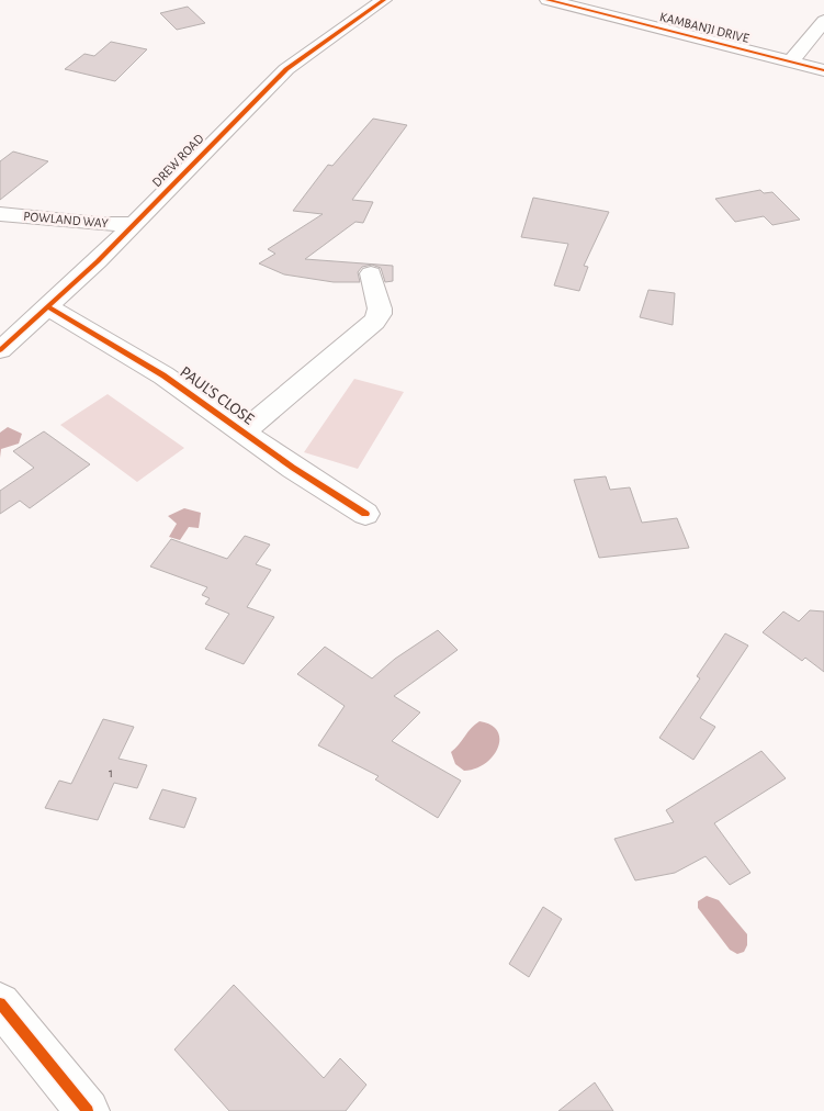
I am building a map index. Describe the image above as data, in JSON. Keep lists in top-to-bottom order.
{
  "streets": {
    "street": [
      "KAMBANJI DRIVE",
      "DREW ROAD",
      "POWLAND WAY",
      "PAUL'S CLOSE"
    ]
  },
  "crossings": [
    ["DREW ROAD", "POWLAND WAY"],
    ["DREW ROAD", "PAUL'S CLOSE"]
  ],
  "house_numbers": ["1"]
}
